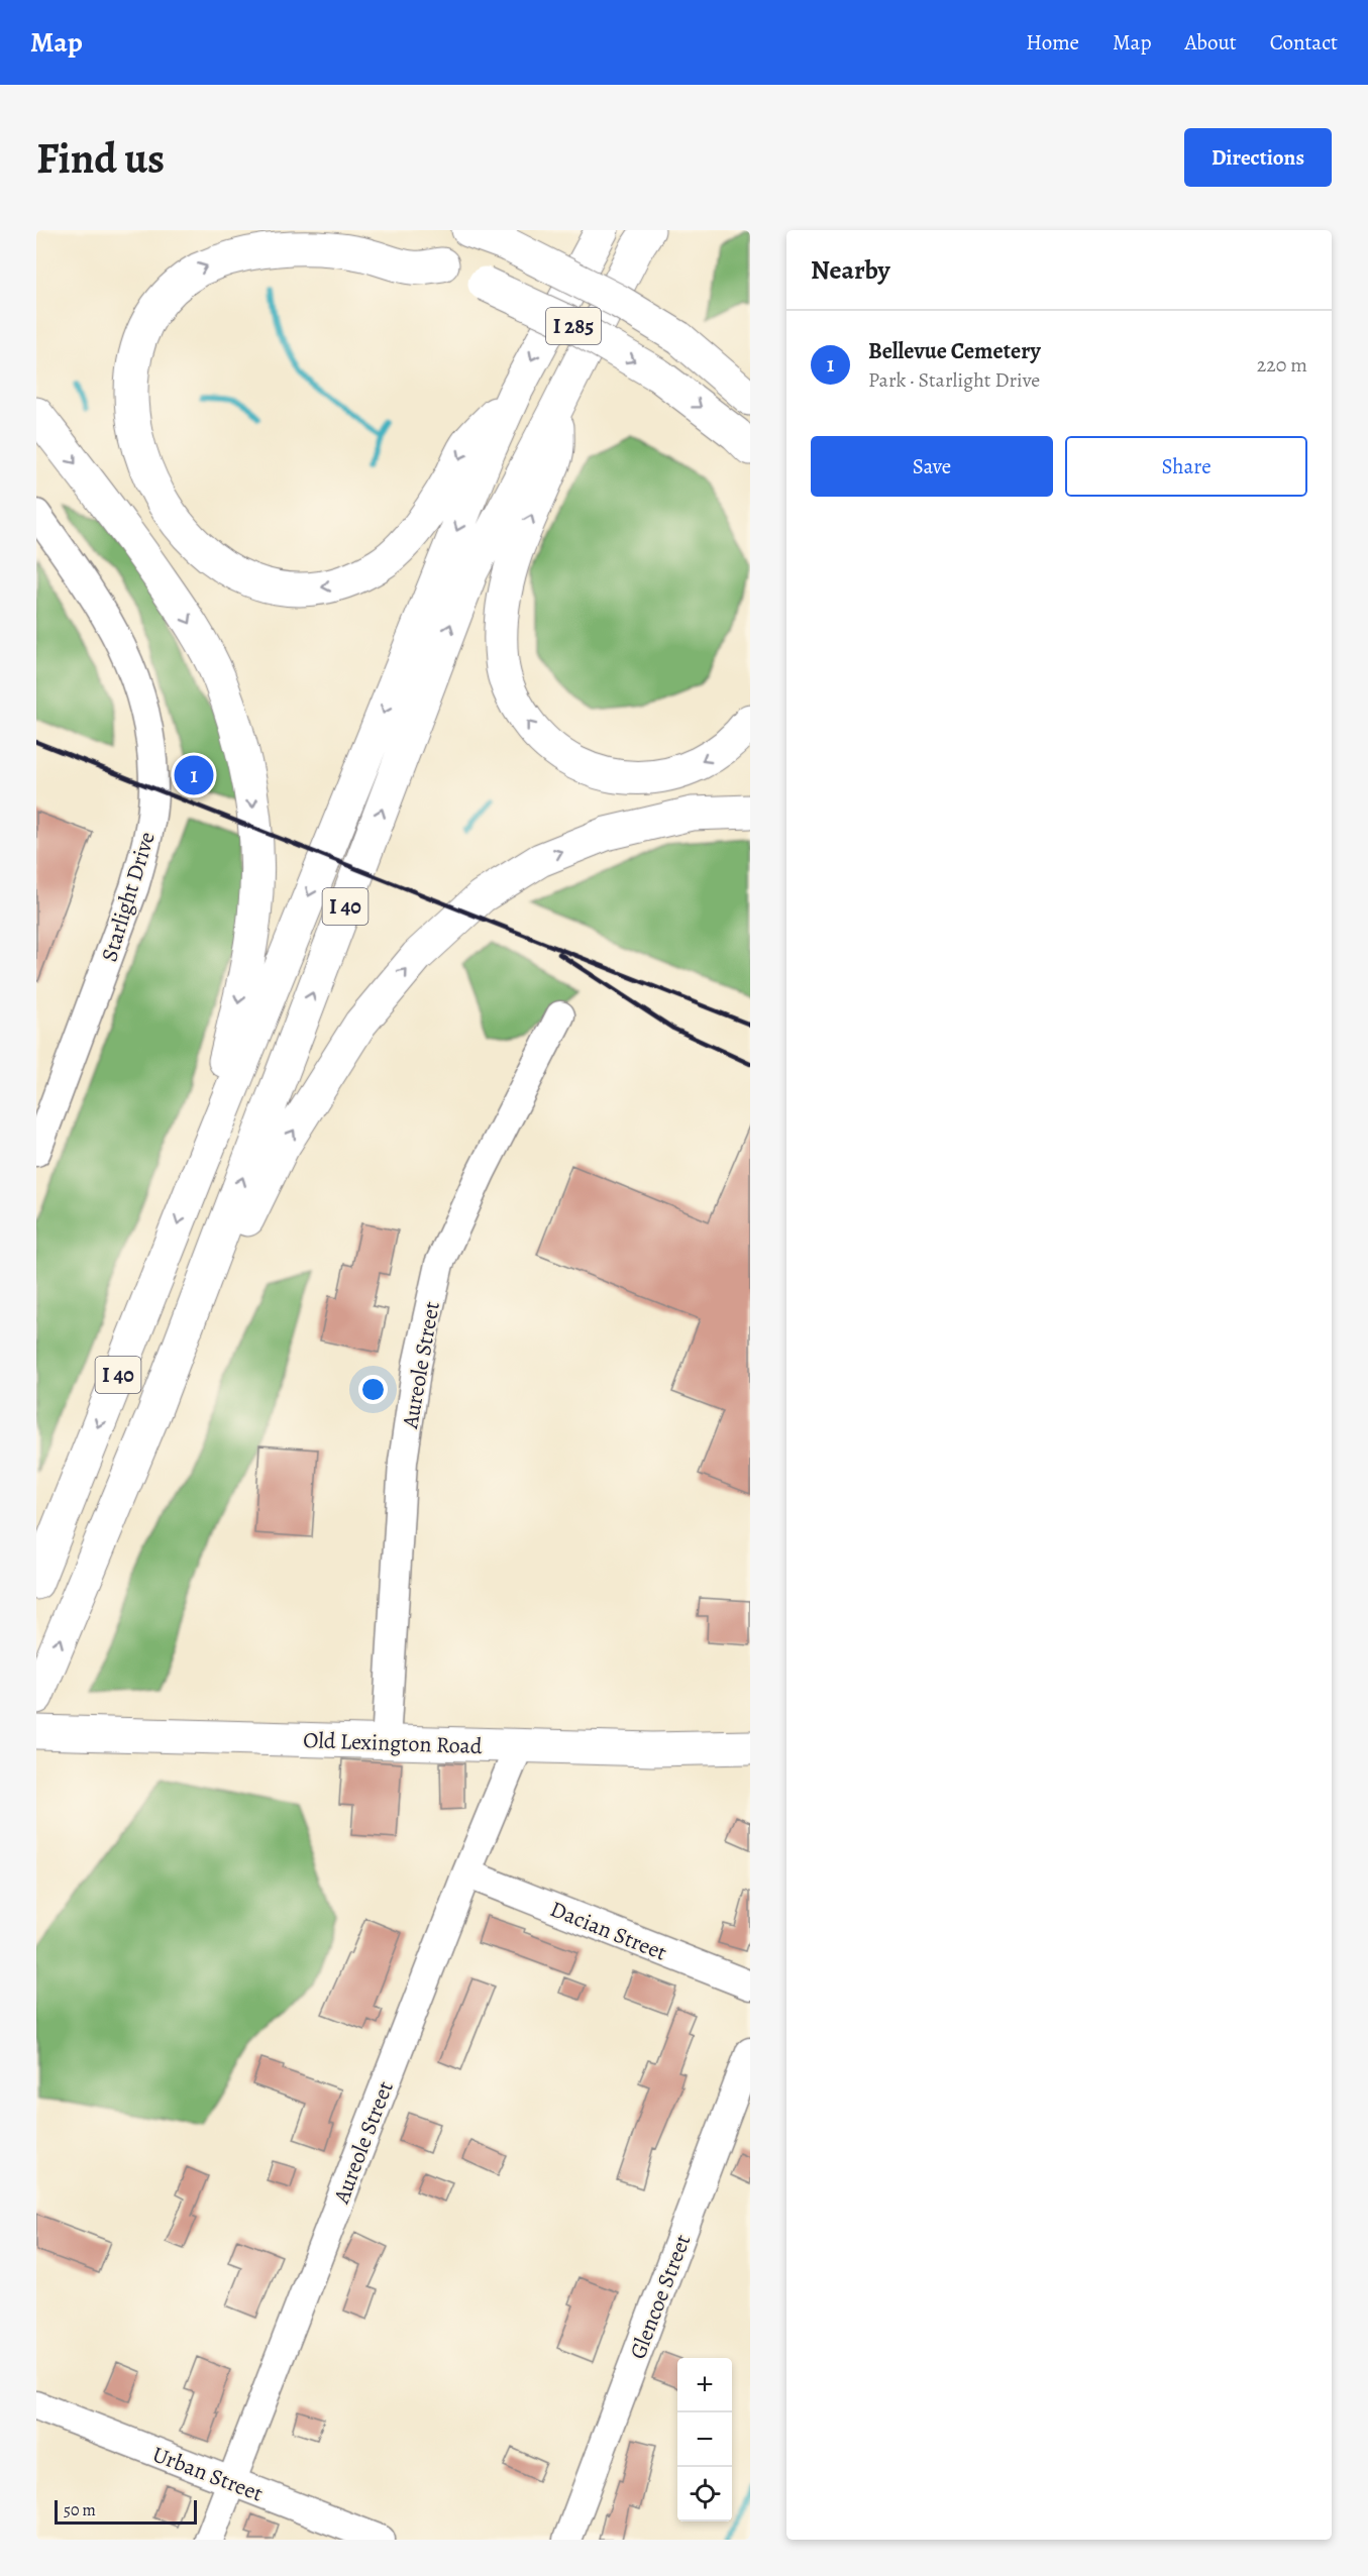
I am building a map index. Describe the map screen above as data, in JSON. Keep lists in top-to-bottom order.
{
  "streets": {
    "main road": ["I 285", "I 40", "Old Lexington Road"],
    "street": [
      "Starlight Drive",
      "Aureole Street",
      "Dacian Street",
      "Glencoe Street",
      "Urban Street"
    ]
  },
  "crossings": [
    ["Aureole Street", "Old Lexington Road"],
    ["Aureole Street", "Dacian Street"],
    ["Aureole Street", "Urban Street"]
  ],
  "scale_bar": "50 m",
  "page": {
    "header": "Map",
    "nav": [
      "Home",
      "Map",
      "About",
      "Contact"
    ],
    "buttons": [
      "Directions",
      ["Save", "Share"]
    ],
    "title": "Find us",
    "heading": "Nearby",
    "list": [
      {
        "mark": "1",
        "name": "Bellevue Cemetery",
        "note": "Park · Starlight Drive",
        "value": "220 m"
      }
    ],
    "pins": "1",
    "map_buttons": ["+", "−"],
    "scale": "50 m"
  }
}
